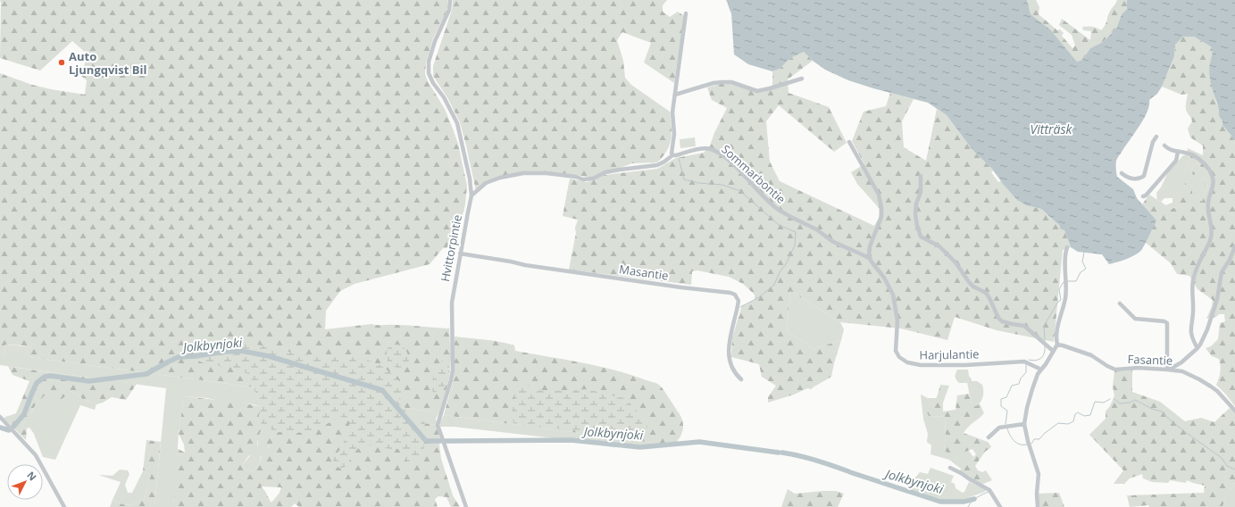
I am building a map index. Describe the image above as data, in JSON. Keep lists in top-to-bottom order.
{
  "streets": {
    "street": [
      "Sommarbontie",
      "Hvittorpintie",
      "Masantie",
      "Harjulantie",
      "Fasantie"
    ]
  },
  "crossings": [
    ["Sommarbontie", "Harjulantie"],
    ["Hvittorpintie", "Masantie"]
  ],
  "water": ["Vitträsk", "Jolkbynjoki"],
  "places": ["Auto Ljungqvist Bil"],
  "north": "top right"
}
